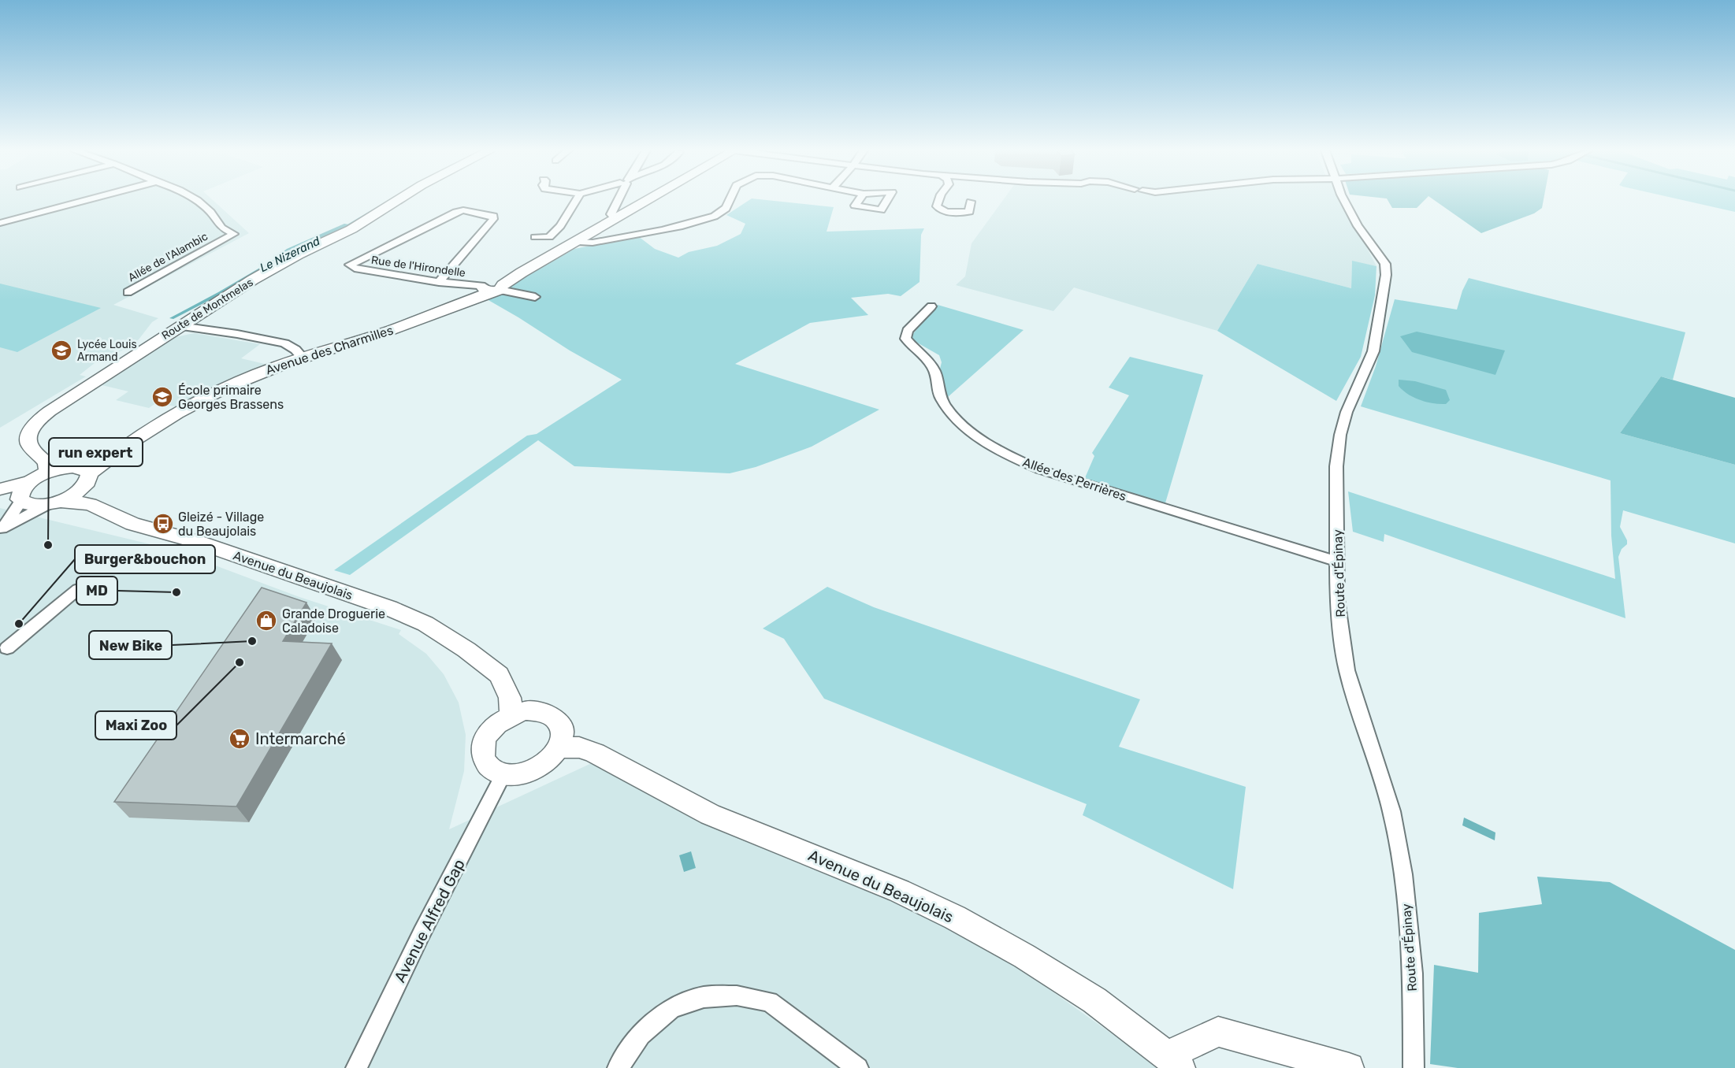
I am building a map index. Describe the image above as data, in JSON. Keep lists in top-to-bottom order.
{
  "streets": {
    "street": [
      "Allée de l'Alambic",
      "Rue de l'Hirondelle",
      "Route de Montmelas",
      "Avenue des Charmilles",
      "Allée des Perrières",
      "Route d'Épinay",
      "Avenue du Beaujolais",
      "Avenue Alfred Gap"
    ]
  },
  "crossings": [
    ["Rue de l'Hirondelle", "Avenue des Charmilles"],
    ["Route de Montmelas", "Avenue des Charmilles"],
    ["Avenue des Charmilles", "Avenue du Beaujolais"],
    ["Allée des Perrières", "Route d'Épinay"],
    ["Avenue du Beaujolais", "Avenue Alfred Gap"]
  ],
  "water": ["Le Nizerand"],
  "places": {
    "school or university": ["Lycée Louis Armand", "École primaire Georges Brassens"],
    "bus stop": ["Gleizé - Village du Beaujolais"],
    "other": [
      "run expert",
      "MD",
      "Burger&bouchon",
      "New Bike",
      "Maxi Zoo"
    ],
    "shop": ["Grande Droguerie Caladoise"],
    "supermarket": ["Intermarché"]
  }
}
